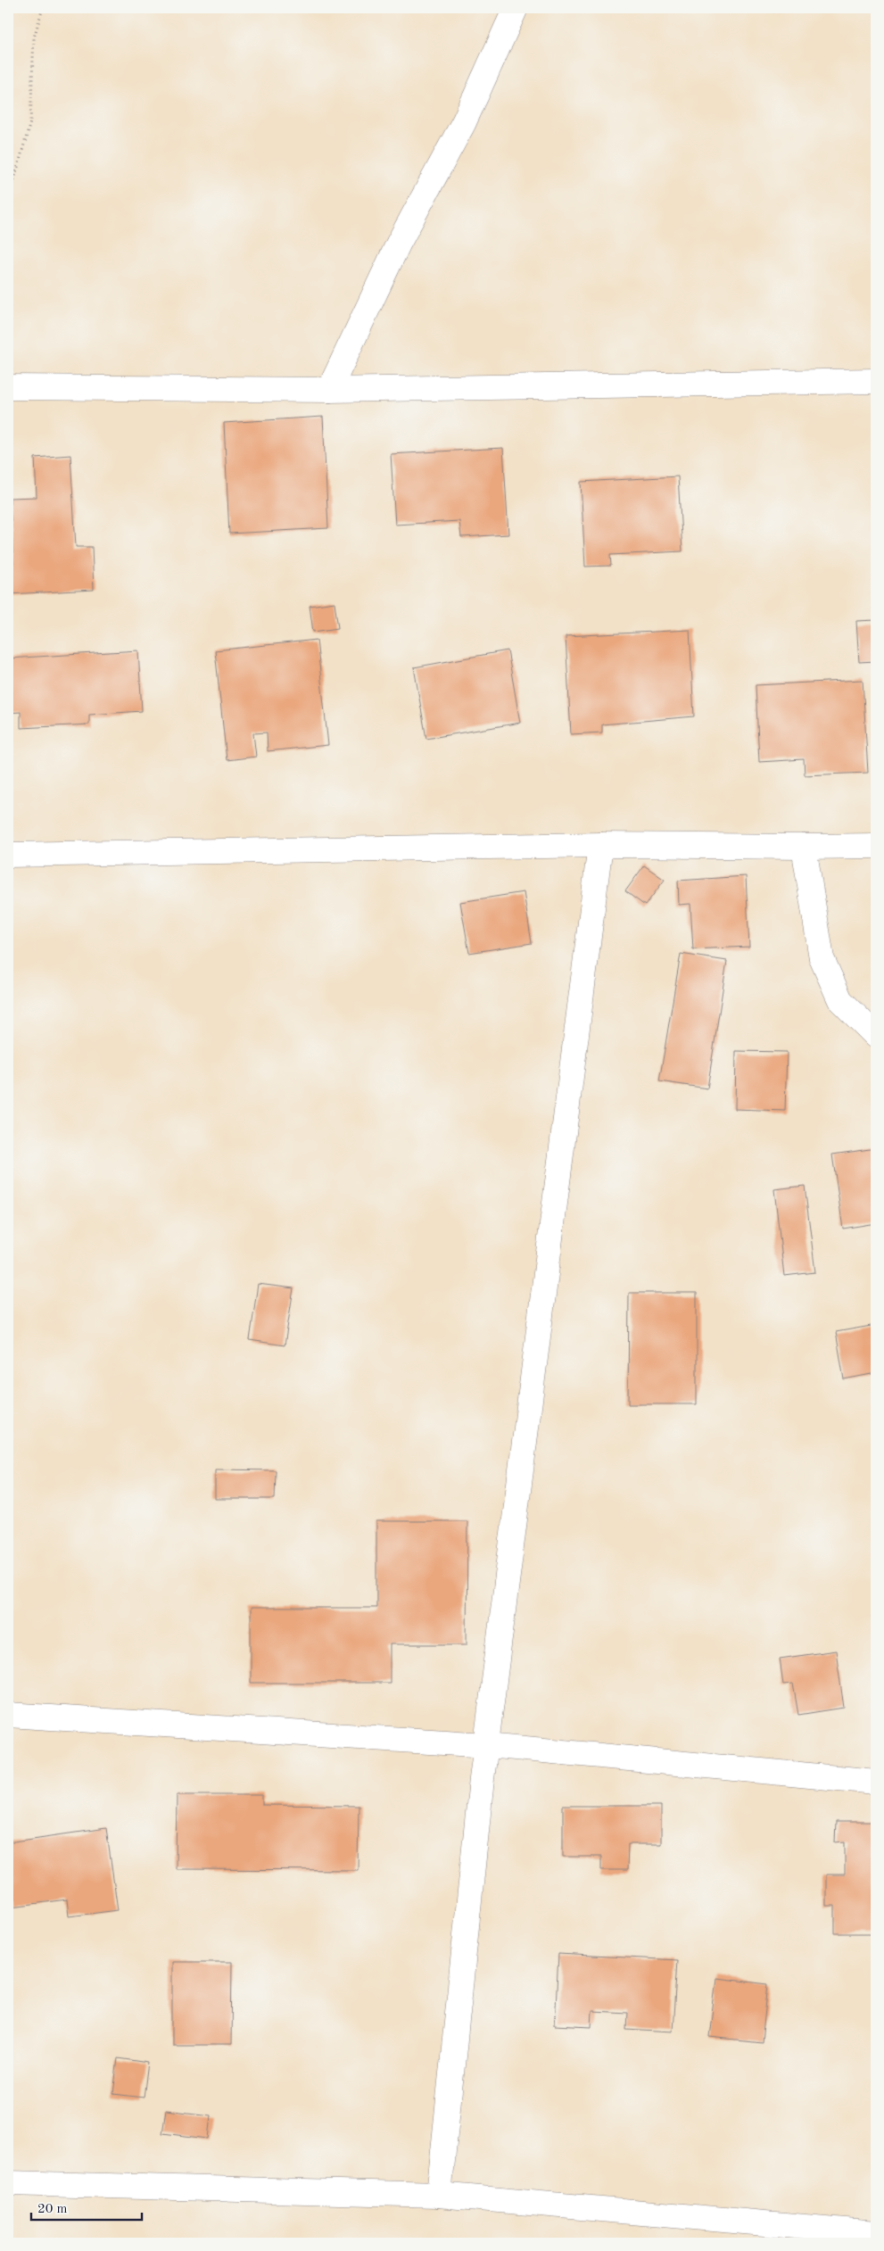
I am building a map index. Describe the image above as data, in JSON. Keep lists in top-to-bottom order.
{
  "scale_bar": "20 m"
}
